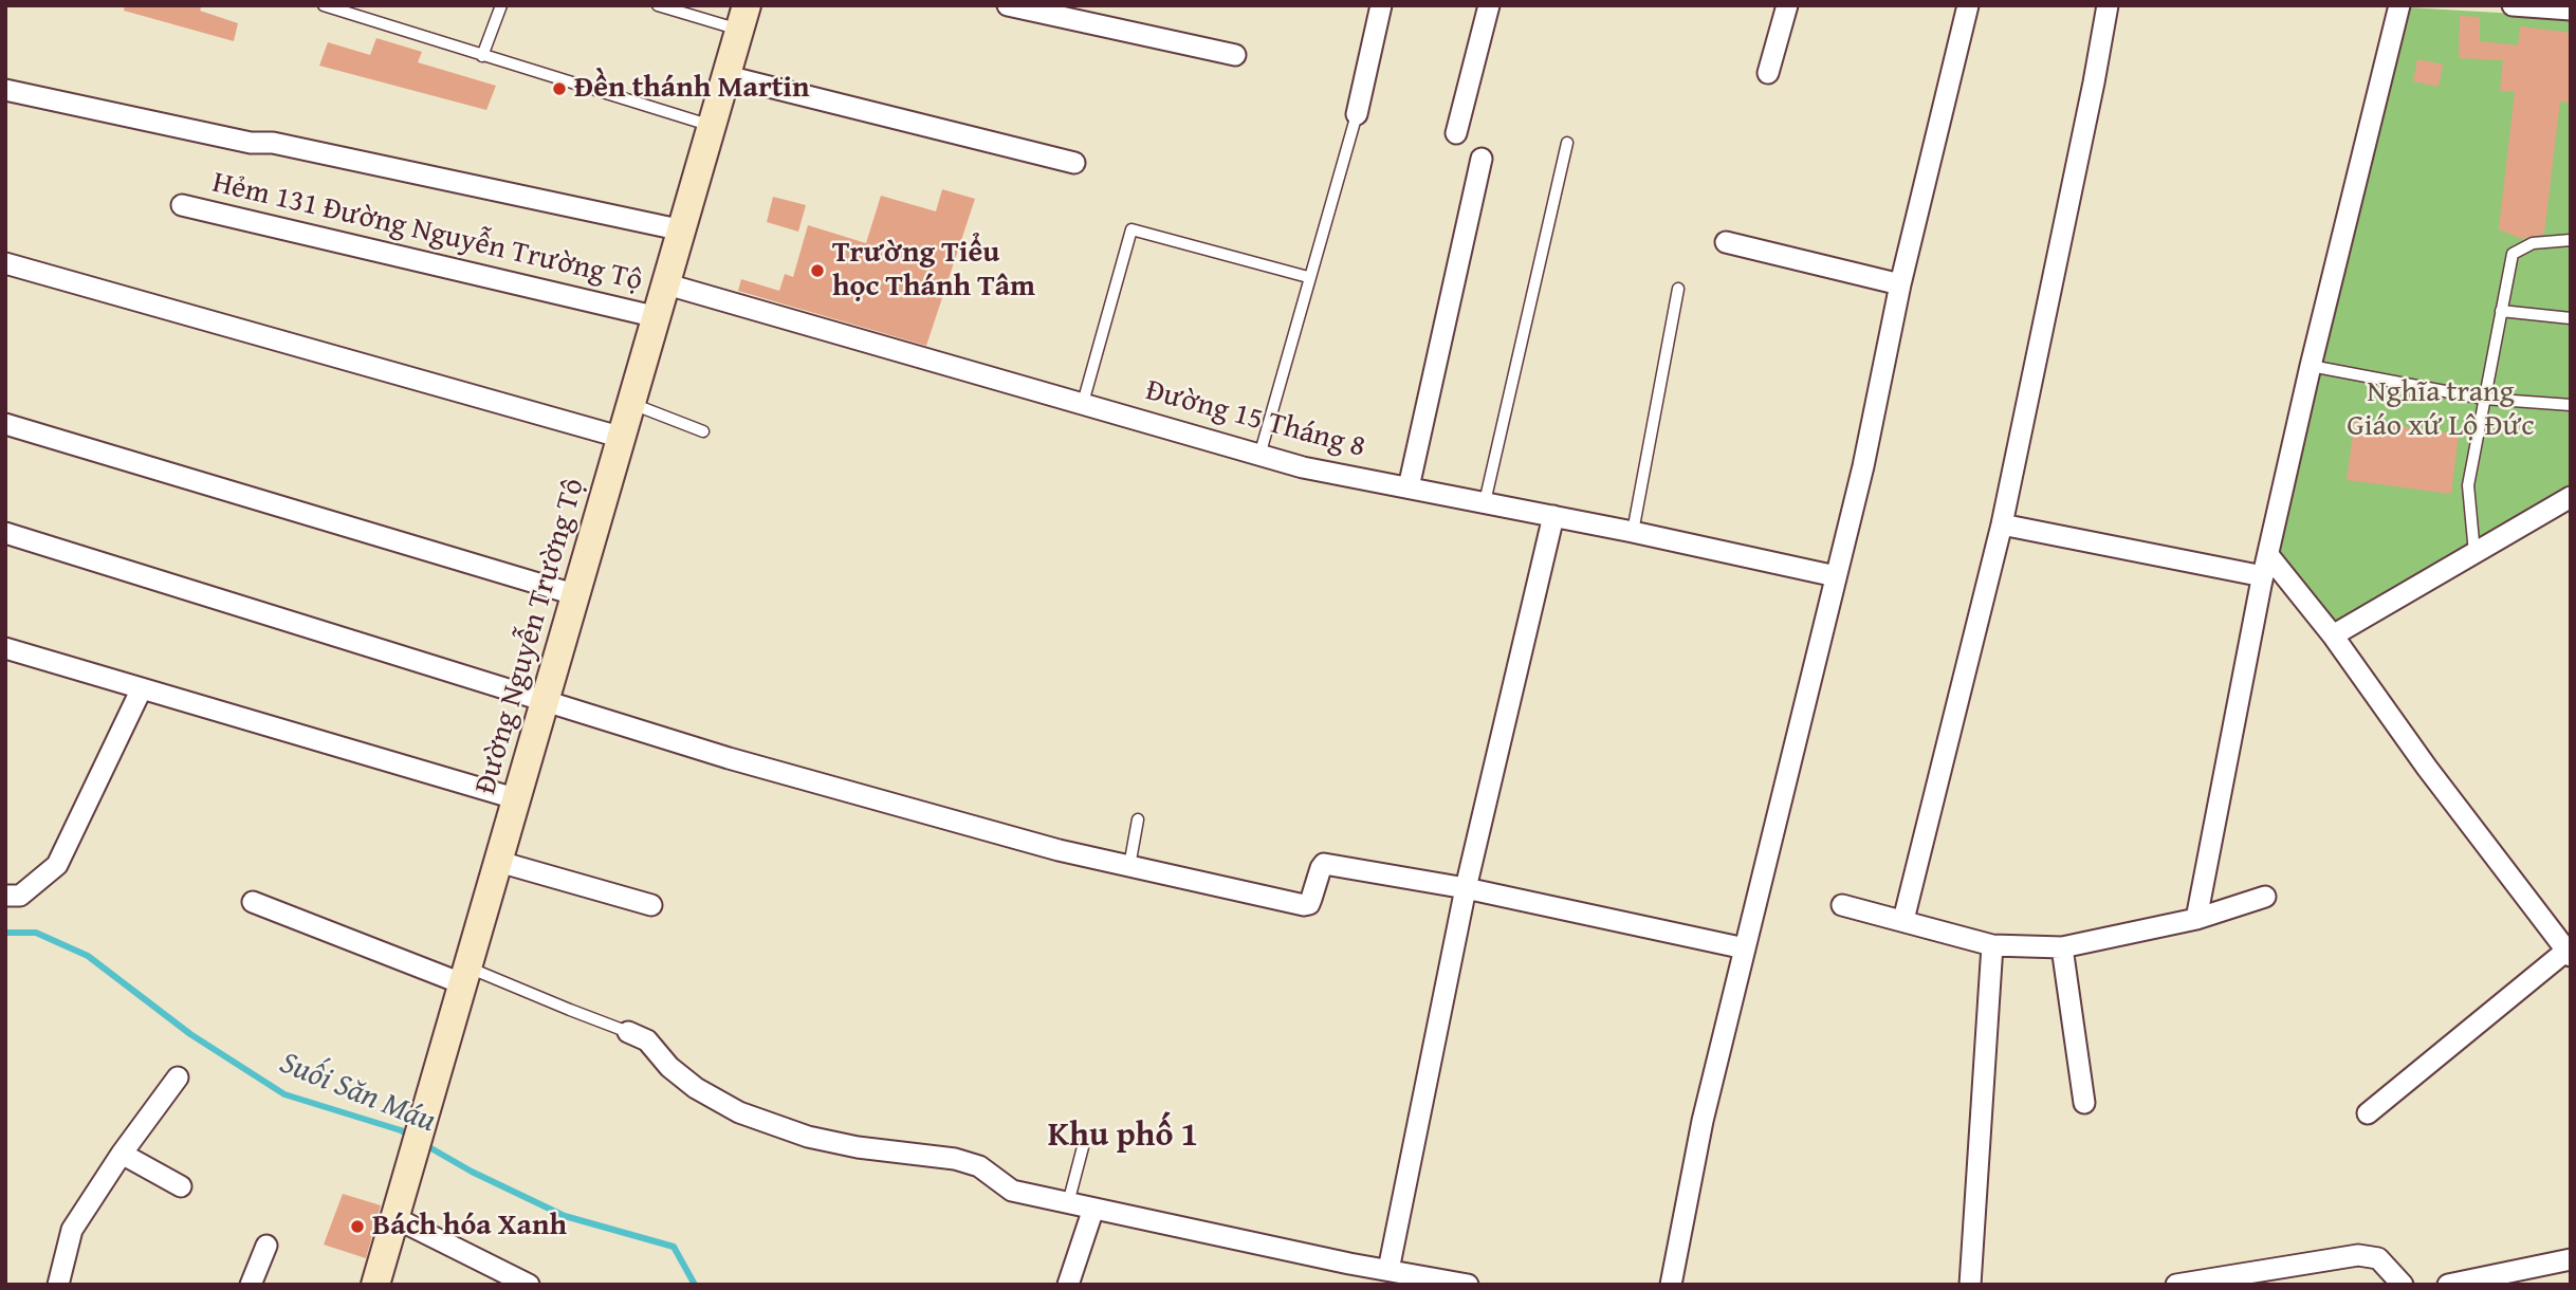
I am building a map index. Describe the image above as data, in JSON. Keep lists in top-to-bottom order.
{
  "streets": {
    "main road": ["Đường Nguyễn Trường Tộ"],
    "street": ["Hẻm 131 Đường Nguyễn Trường Tộ", "Đường 15 Tháng 8"]
  },
  "crossings": [
    ["Hẻm 131 Đường Nguyễn Trường Tộ", "Đường Nguyễn Trường Tộ"],
    ["Đường 15 Tháng 8", "Đường Nguyễn Trường Tộ"]
  ],
  "districts": ["Khu phố 1"],
  "water": ["Suối Săn Máu"],
  "parks": ["Nghĩa trang Giáo xứ Lộ Đức"],
  "places": ["Đền thánh Martin", "Trường Tiểu học Thánh Tâm", "Bách hóa Xanh"]
}
